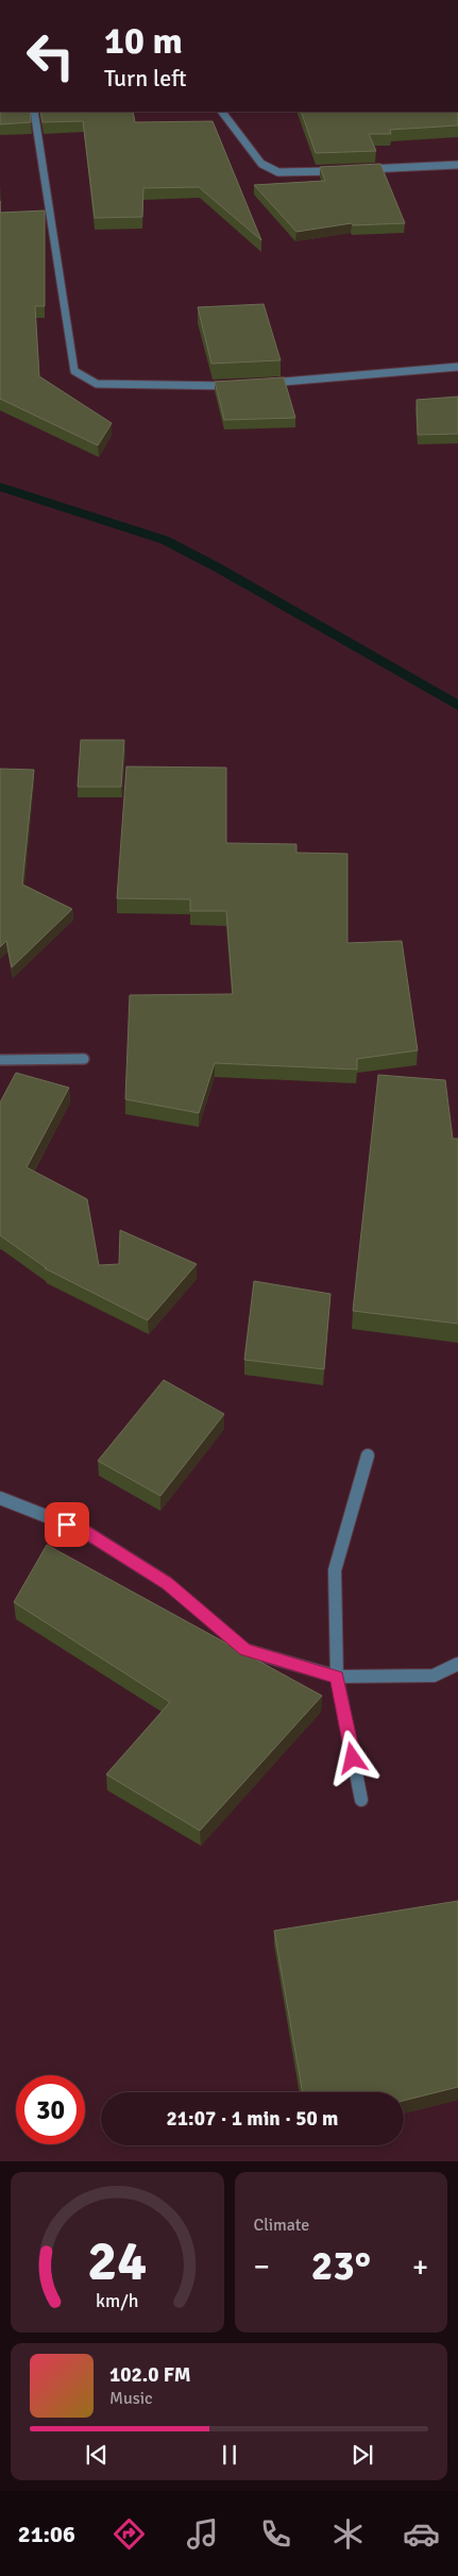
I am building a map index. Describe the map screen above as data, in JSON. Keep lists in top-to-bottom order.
{
  "page": {
    "turn": ["10 m", "Turn left"],
    "limit": "30",
    "trip": "21:07 · 1 min · 50 m",
    "tile": "Climate",
    "heat": ["−", "23°", "+"],
    "song": ["102.0 FM", "Music"],
    "tabs": "21:06",
    "gauge": ["24", "km/h"]
  }
}
